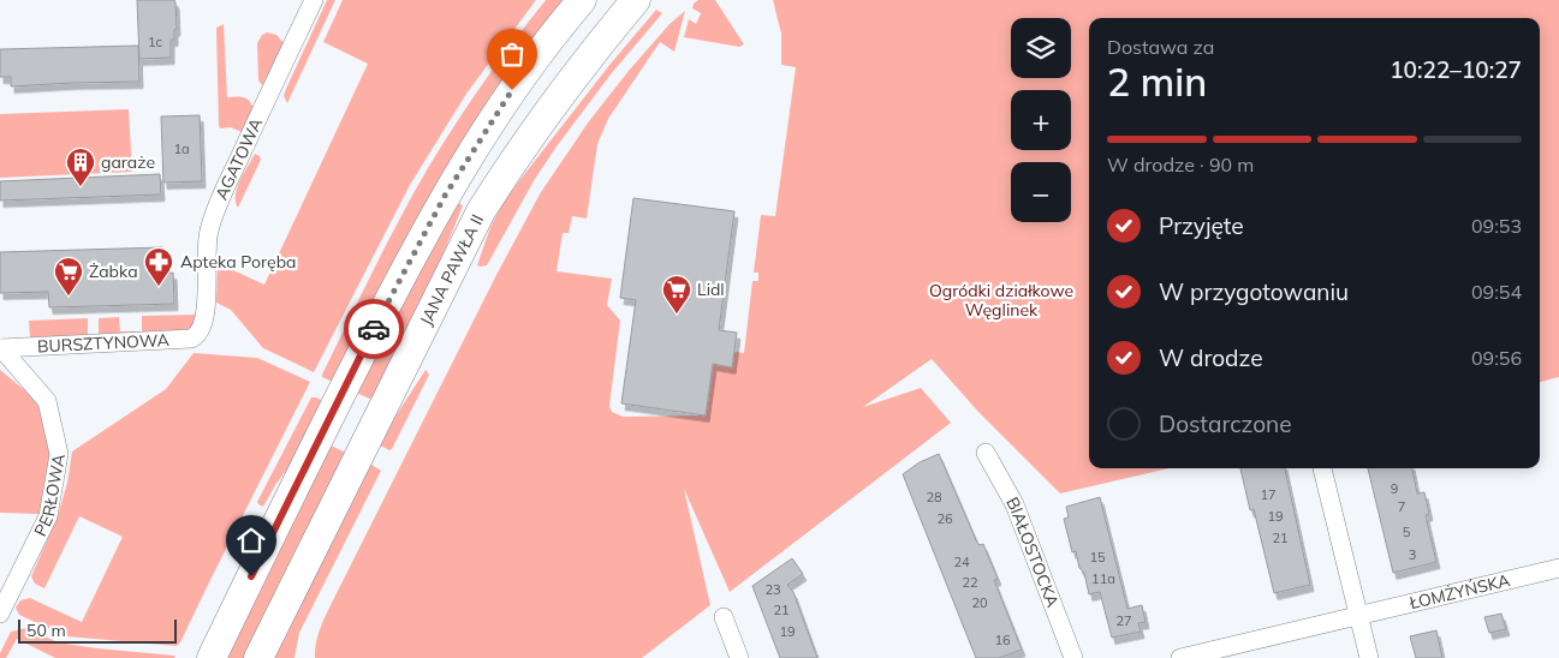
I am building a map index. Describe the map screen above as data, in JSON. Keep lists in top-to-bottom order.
{
  "streets": {
    "main road": ["JANA PAWŁA II"],
    "street": [
      "AGATOWA",
      "BURSZTYNOWA",
      "PERŁOWA",
      "BIAŁOSTOCKA",
      "ŁOMŻYŃSKA"
    ]
  },
  "crossings": [
    ["AGATOWA", "BURSZTYNOWA"],
    ["BURSZTYNOWA", "PERŁOWA"]
  ],
  "parks": ["Ogródki działkowe Węglinek"],
  "places": {
    "building": ["garaże"],
    "pharmacy": ["Apteka Poręba"],
    "supermarket": ["Żabka", "Lidl"]
  },
  "house_numbers": [
    "1c",
    "1a",
    "9",
    "17",
    "28",
    "7",
    "19",
    "26",
    "5",
    "21",
    "3",
    "15",
    "24",
    "11a",
    "22",
    "23",
    "20",
    "21",
    "27",
    "19",
    "16"
  ],
  "scale_bar": "50 m",
  "page": {
    "map_buttons": ["+", "−"],
    "heading": ["2 min", "Dostawa za", "10:22–10:27"],
    "bar": "W drodze · 90 m",
    "list": [
      ["Przyjęte", "09:53"],
      ["W przygotowaniu", "09:54"],
      ["W drodze", "09:56"],
      "Dostarczone"
    ],
    "scale": "50 m"
  }
}
